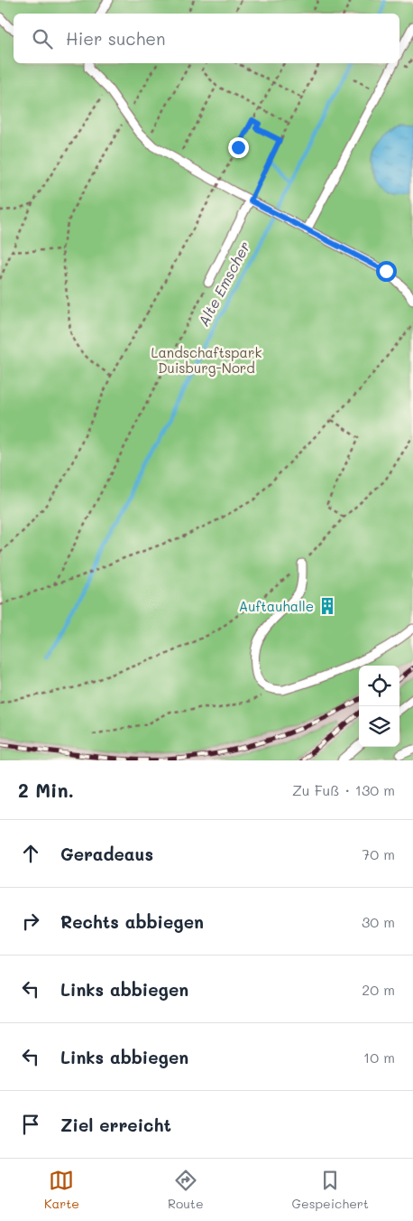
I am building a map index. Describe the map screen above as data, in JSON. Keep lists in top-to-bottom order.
{
  "water": ["Alte Emscher"],
  "parks": ["Landschaftspark Duisburg-Nord"],
  "places": {
    "building": ["Auftauhalle"]
  },
  "page": {
    "search": "Hier suchen",
    "heading": ["2 Min.", "Zu Fuß · 130 m"],
    "list": [
      ["Geradeaus", "70 m"],
      ["Rechts abbiegen", "30 m"],
      ["Links abbiegen", "20 m"],
      ["Links abbiegen", "10 m"],
      "Ziel erreicht"
    ],
    "nav": ["Karte", "Route", "Gespeichert"]
  }
}
